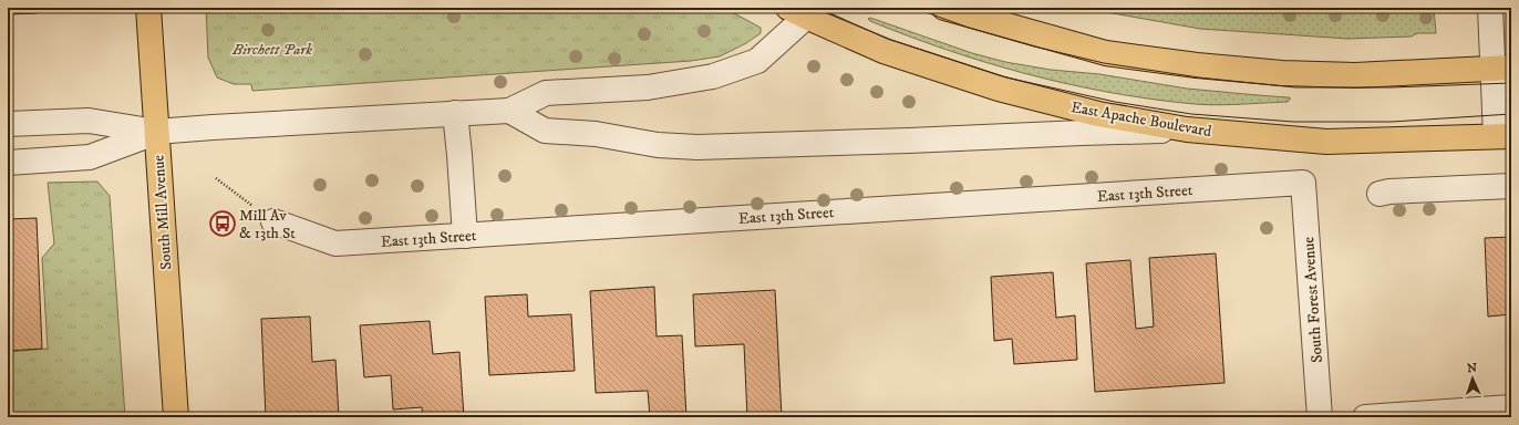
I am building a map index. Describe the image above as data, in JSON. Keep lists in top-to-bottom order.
{
  "streets": {
    "main road": ["East Apache Boulevard", "South Mill Avenue"],
    "street": ["East 13th Street", "South Forest Avenue"]
  },
  "crossings": [
    ["East 13th Street", "South Forest Avenue"]
  ],
  "parks": ["Birchett Park"],
  "places": {
    "bus stop": ["Mill Av & 13th St"]
  },
  "north": "top"
}
